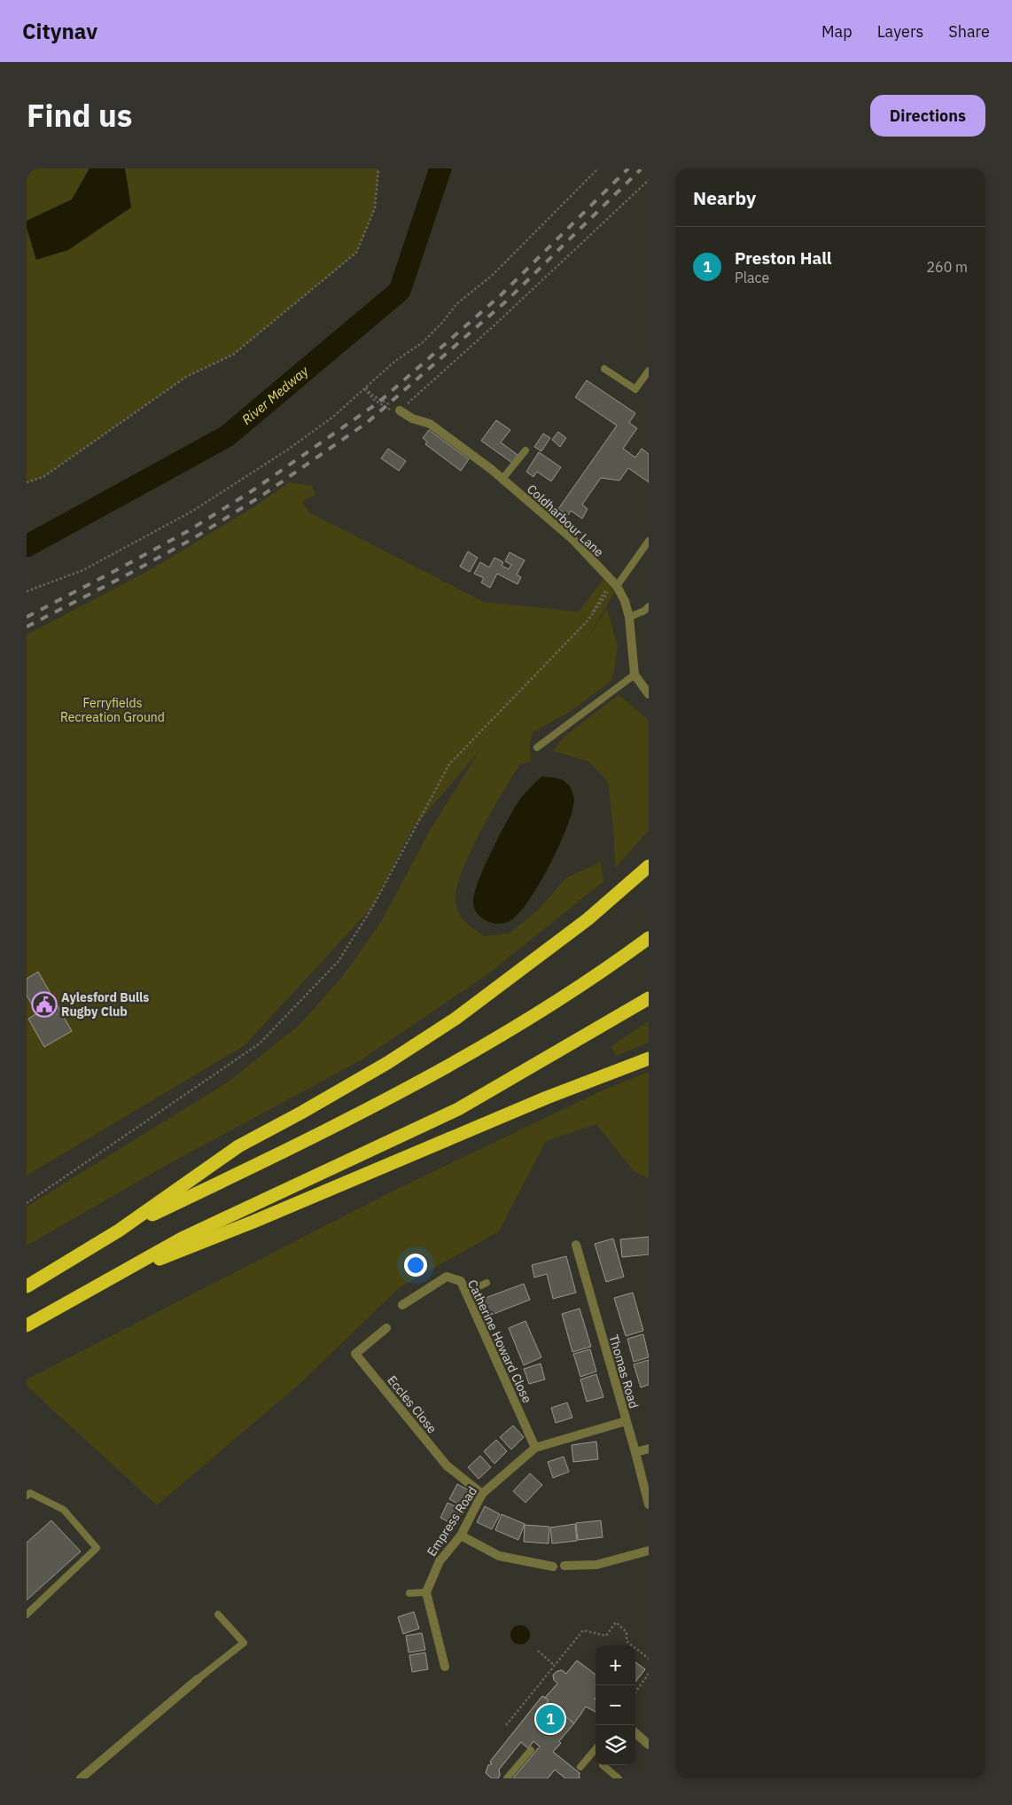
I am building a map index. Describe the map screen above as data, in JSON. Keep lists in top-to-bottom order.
{
  "streets": {
    "street": [
      "Coldharbour Lane",
      "Catherine Howard Close",
      "Thomas Road",
      "Eccles Close",
      "Empress Road"
    ]
  },
  "crossings": [
    ["Catherine Howard Close", "Empress Road"],
    ["Thomas Road", "Empress Road"],
    ["Eccles Close", "Empress Road"]
  ],
  "water": ["River Medway"],
  "parks": ["Ferryfields Recreation Ground"],
  "places": {
    "public building": ["Aylesford Bulls Rugby Club"]
  },
  "page": {
    "header": "Citynav",
    "nav": ["Map", "Layers", "Share"],
    "title": "Find us",
    "buttons": "Directions",
    "heading": "Nearby",
    "list": [
      {
        "mark": "1",
        "name": "Preston Hall",
        "note": "Place",
        "value": "260 m"
      }
    ],
    "map_buttons": ["+", "−"],
    "pins": "1"
  }
}
